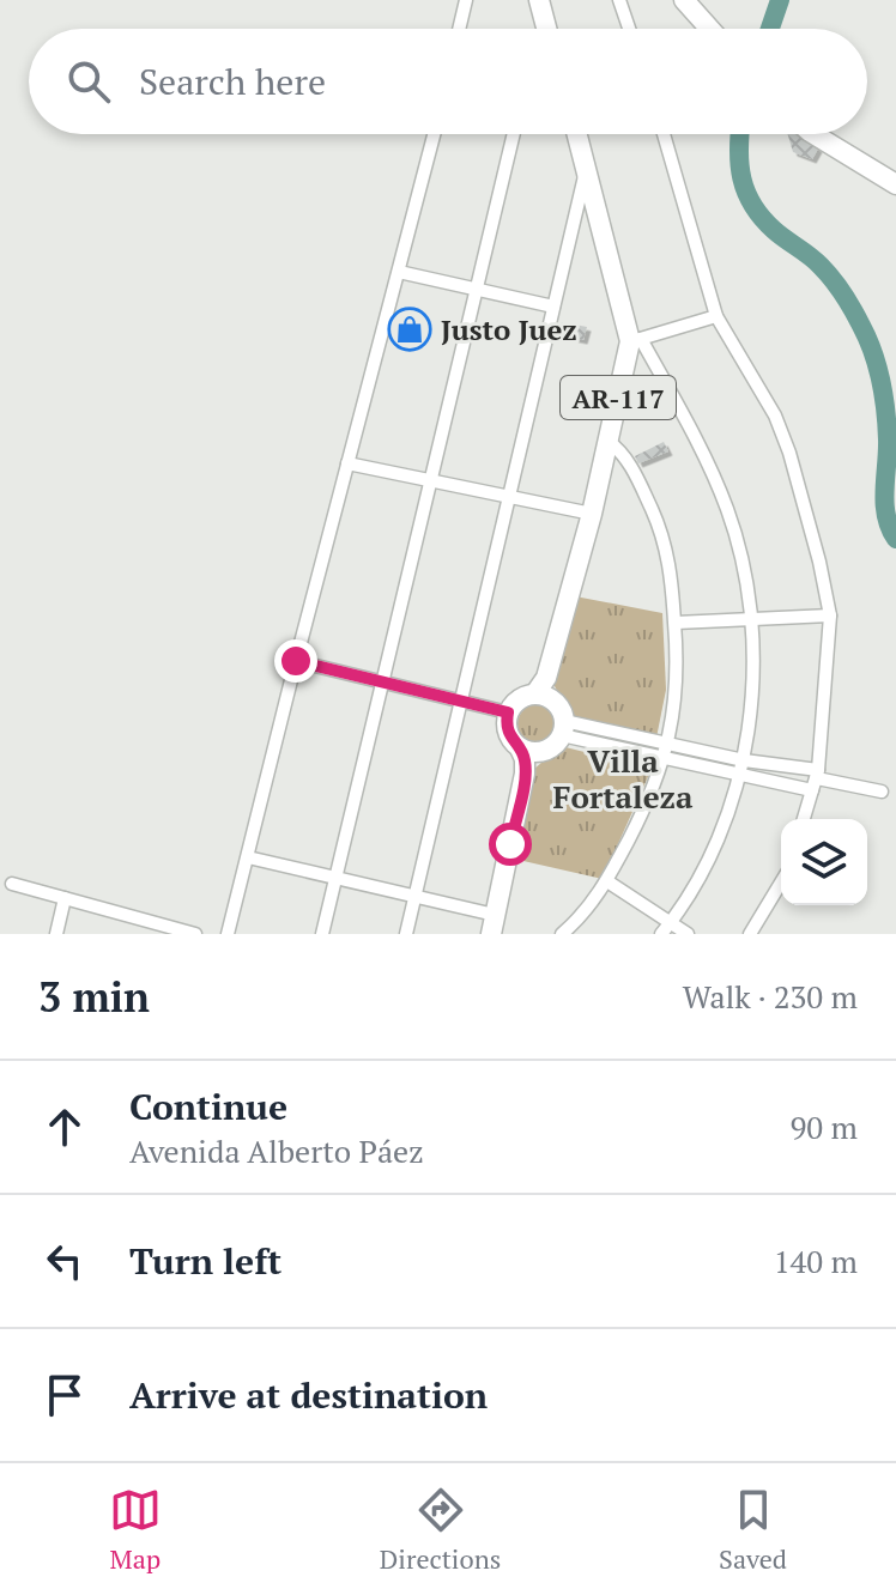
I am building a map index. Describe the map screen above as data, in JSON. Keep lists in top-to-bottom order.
{
  "streets": {
    "main road": ["AR-117"]
  },
  "districts": ["Villa Fortaleza"],
  "places": {
    "shop": ["Justo Juez"]
  },
  "page": {
    "search": "Search here",
    "heading": ["3 min", "Walk · 230 m"],
    "list": [
      ["Continue", "Avenida Alberto Páez", "90 m"],
      ["Turn left", "140 m"],
      "Arrive at destination"
    ],
    "nav": ["Map", "Directions", "Saved"]
  }
}
